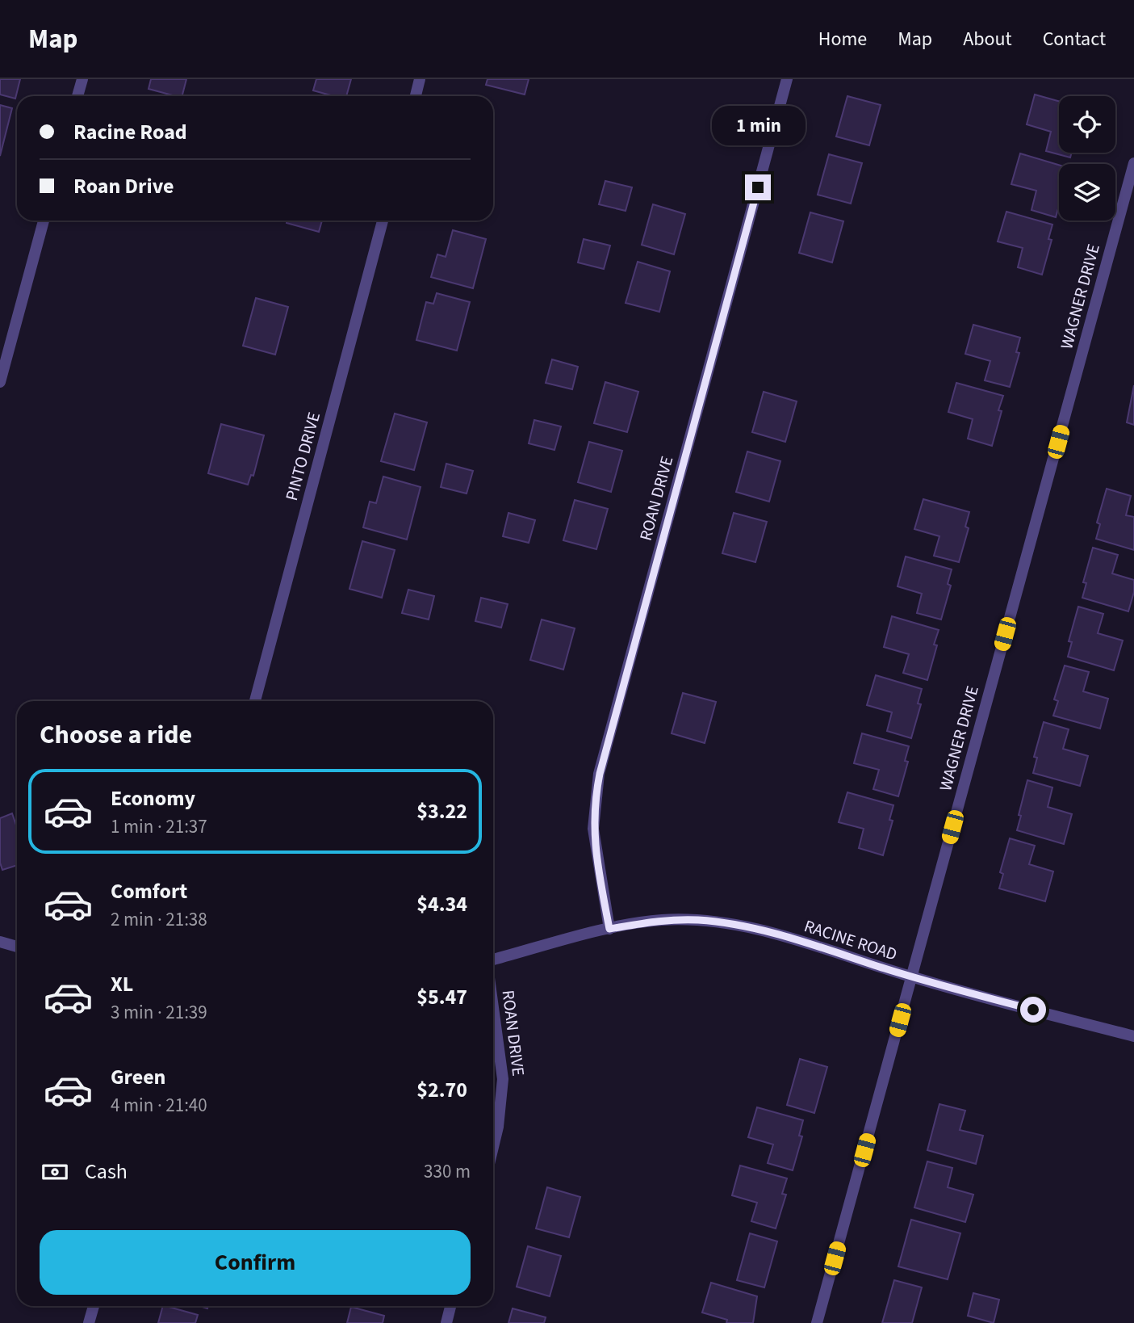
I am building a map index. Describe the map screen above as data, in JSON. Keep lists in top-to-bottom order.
{
  "streets": {
    "street": [
      "WAGNER DRIVE",
      "PINTO DRIVE",
      "ROAN DRIVE",
      "RACINE ROAD"
    ]
  },
  "crossings": [
    ["WAGNER DRIVE", "RACINE ROAD"],
    ["ROAN DRIVE", "RACINE ROAD"]
  ],
  "page": {
    "header": "Map",
    "nav": [
      "Home",
      "Map",
      "About",
      "Contact"
    ],
    "banner": ["Racine Road", "Roan Drive"],
    "bubble": "1 min",
    "heading": "Choose a ride",
    "list": [
      {
        "name": "Economy",
        "note": "1 min · 21:37",
        "value": "$3.22"
      },
      {
        "name": "Comfort",
        "note": "2 min · 21:38",
        "value": "$4.34"
      },
      {
        "name": "XL",
        "note": "3 min · 21:39",
        "value": "$5.47"
      },
      {
        "name": "Green",
        "note": "4 min · 21:40",
        "value": "$2.70"
      }
    ],
    "pay": ["Cash", "330 m"],
    "buttons": "Confirm"
  }
}
